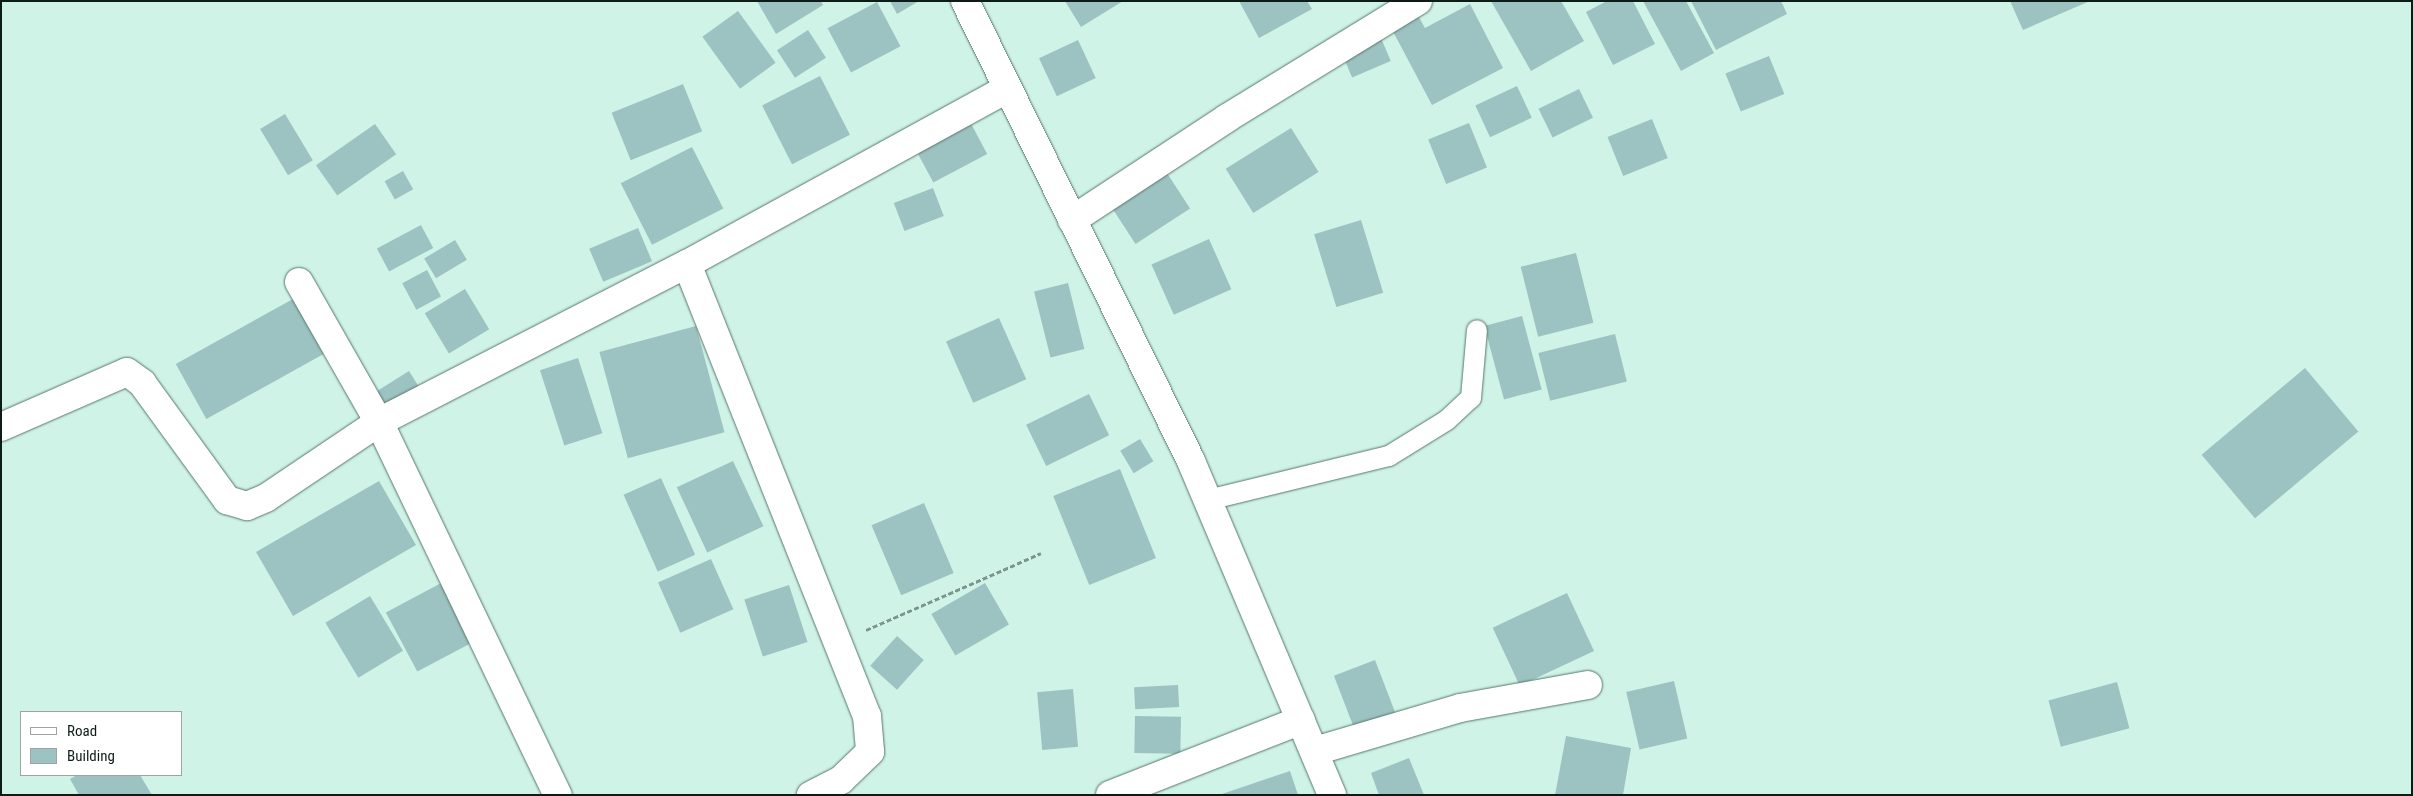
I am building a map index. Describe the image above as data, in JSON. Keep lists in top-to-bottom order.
{
  "legend": ["Road", "Building"]
}
